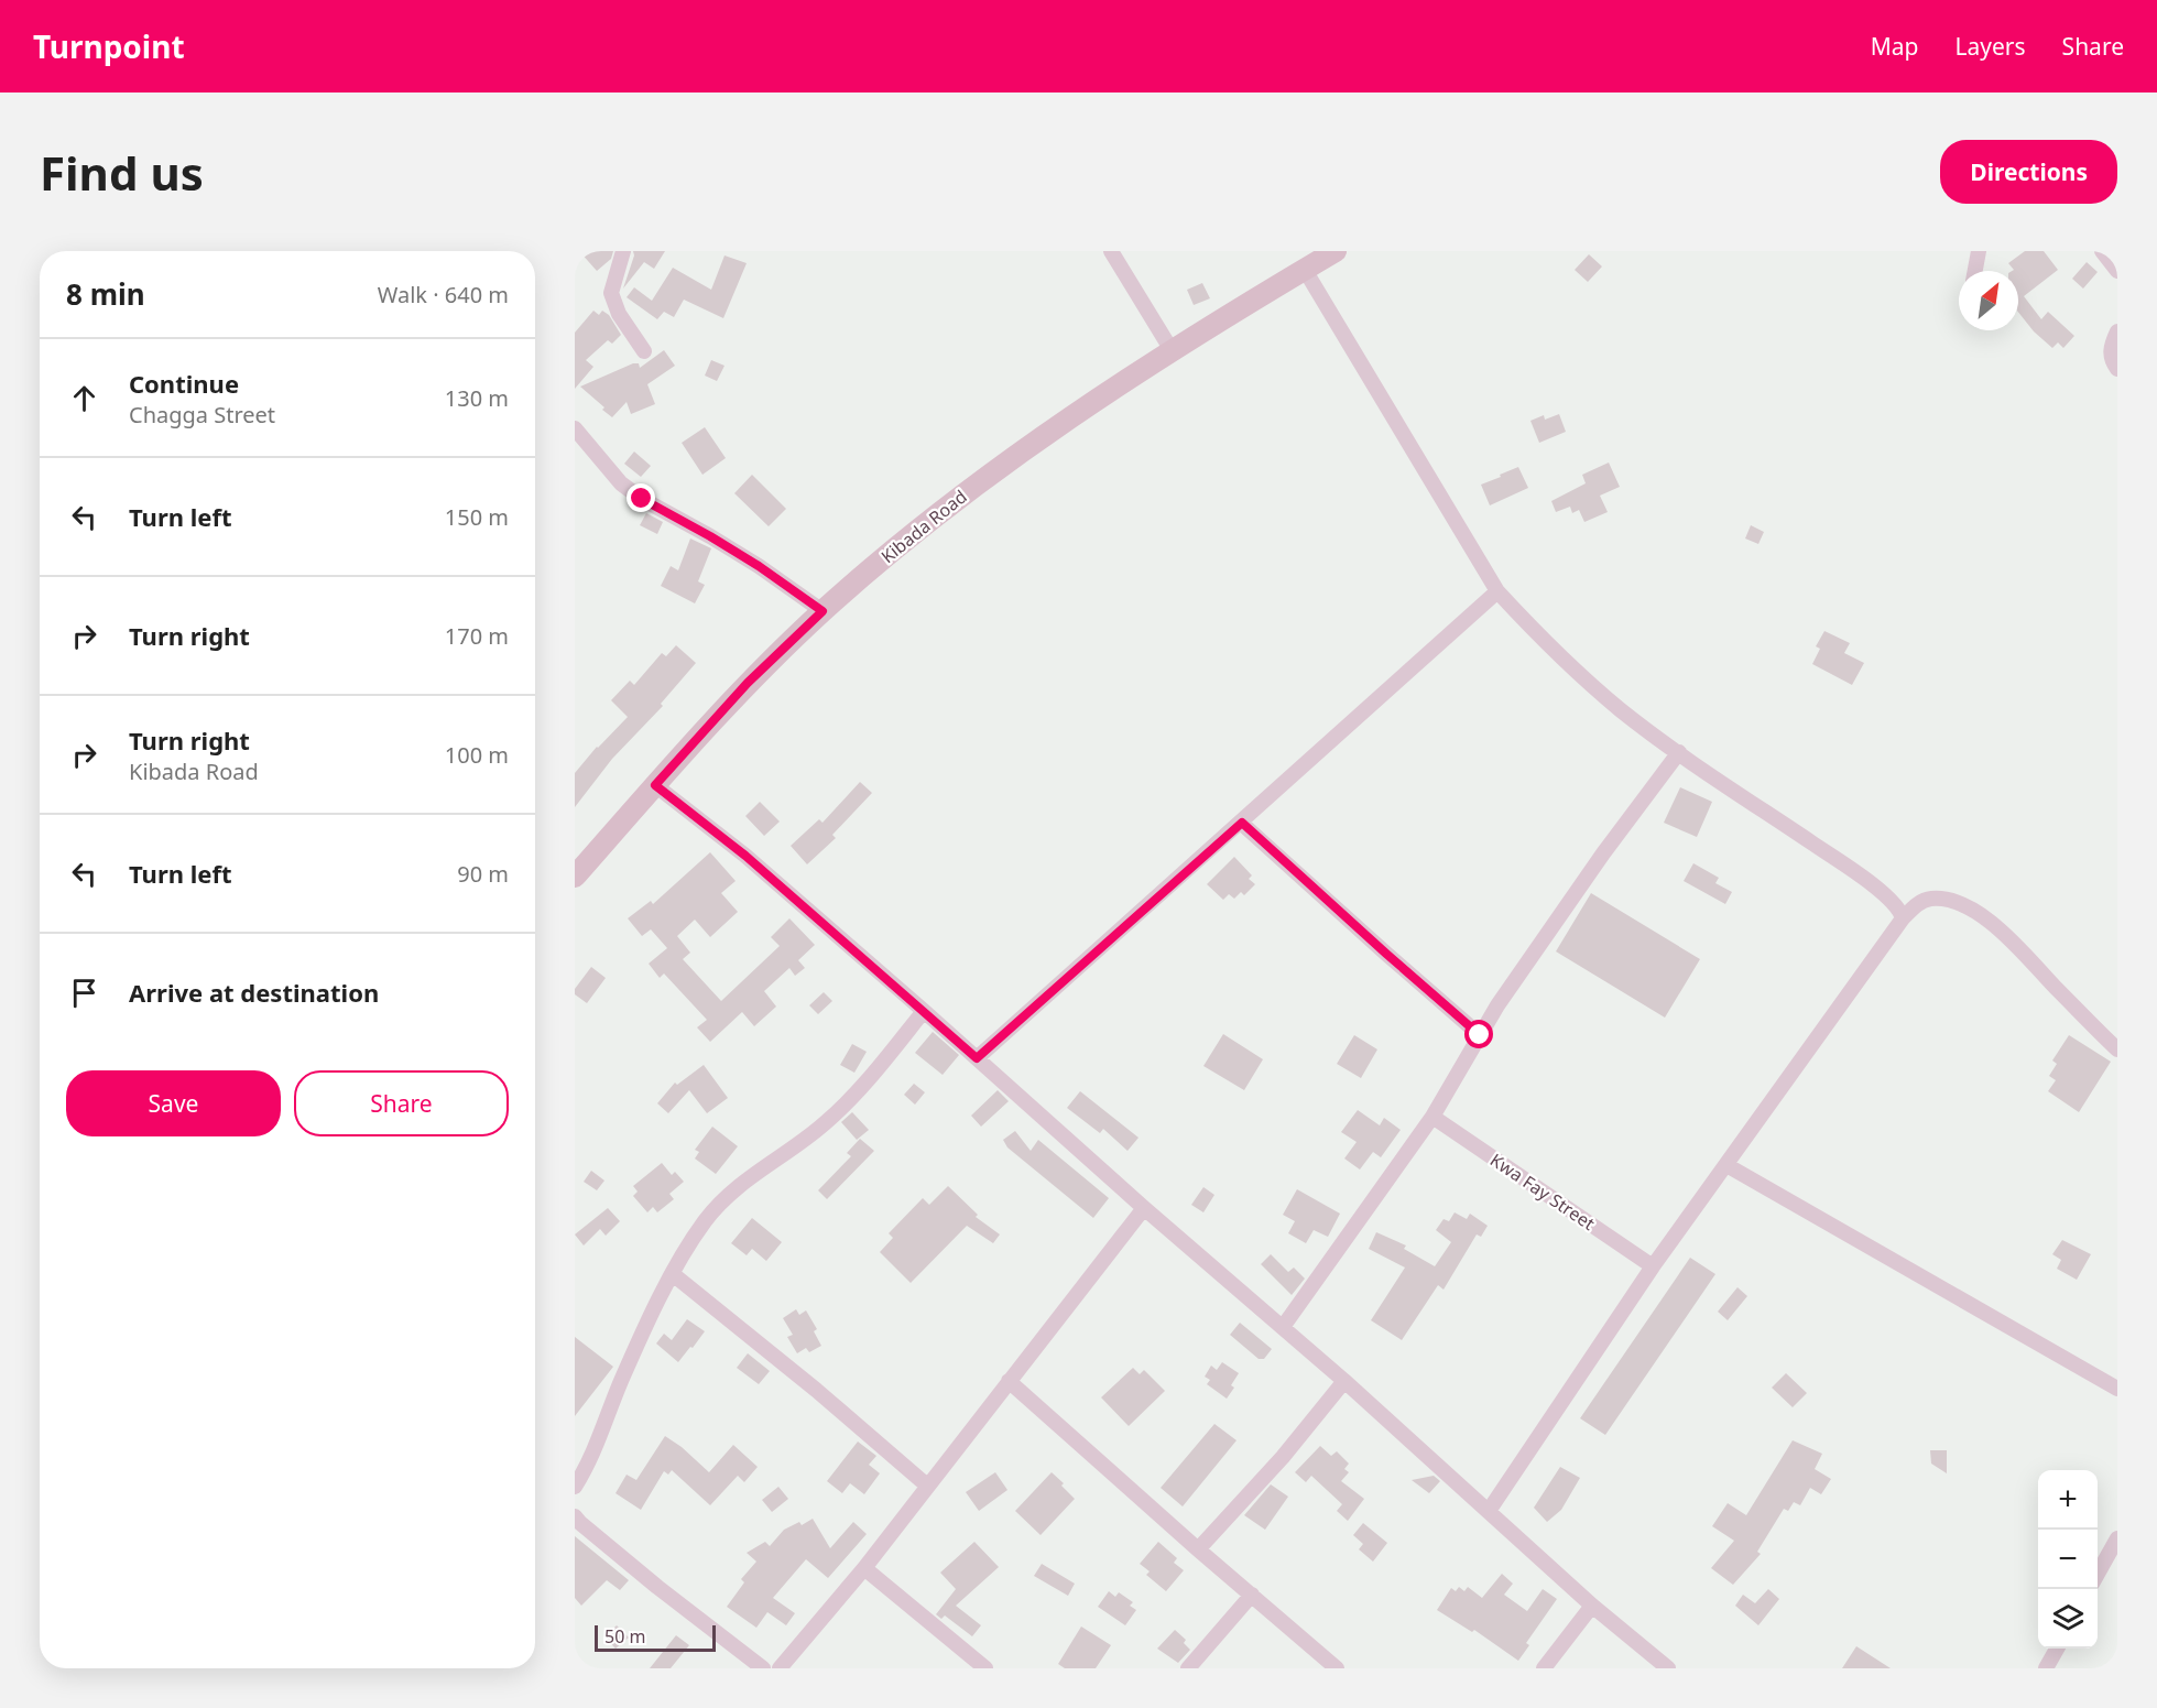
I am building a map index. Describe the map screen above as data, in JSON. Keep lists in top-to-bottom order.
{
  "streets": {
    "main road": ["Kibada Road"],
    "street": ["Kwa Fay Street"]
  },
  "scale_bar": "50 m",
  "north": "top right",
  "page": {
    "header": "Turnpoint",
    "nav": ["Map", "Layers", "Share"],
    "buttons": [
      "Directions",
      ["Save", "Share"]
    ],
    "title": "Find us",
    "heading": ["8 min", "Walk · 640 m"],
    "list": [
      ["Continue", "Chagga Street", "130 m"],
      ["Turn left", "150 m"],
      ["Turn right", "170 m"],
      ["Turn right", "Kibada Road", "100 m"],
      ["Turn left", "90 m"],
      "Arrive at destination"
    ],
    "map_buttons": ["+", "−"],
    "scale": "50 m"
  }
}
